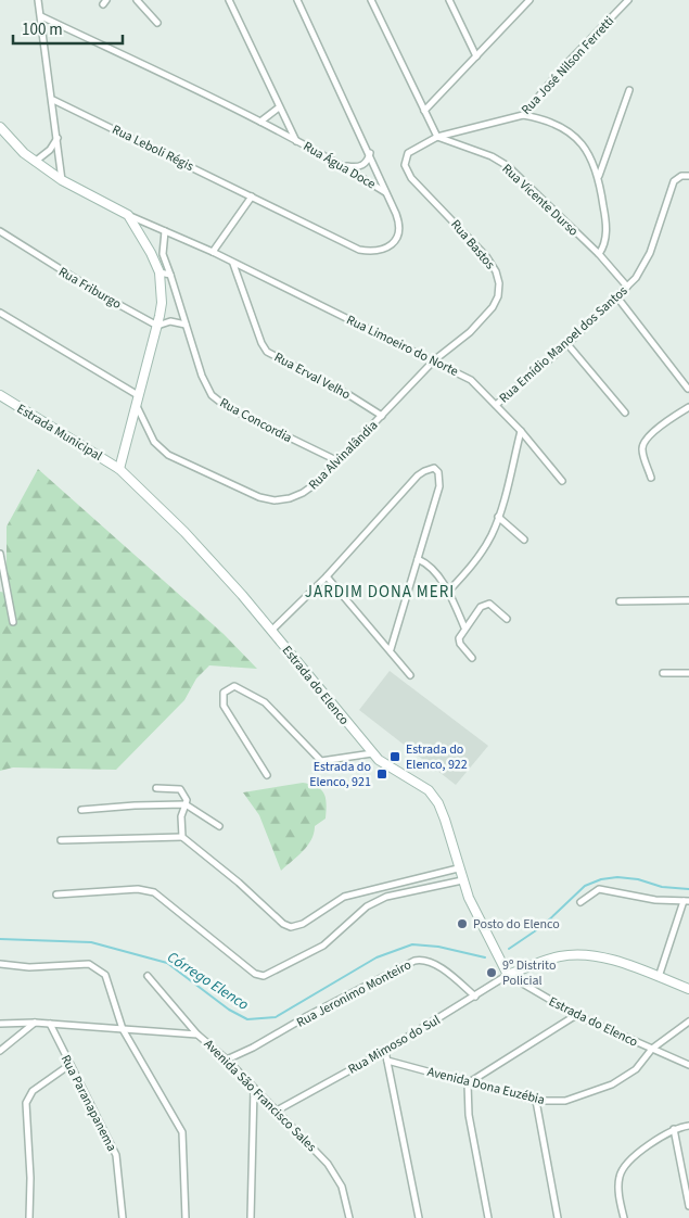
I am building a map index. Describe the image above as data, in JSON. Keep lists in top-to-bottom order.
{
  "streets": {
    "street": [
      "Rua José Nilson Ferretti",
      "Rua Leboli Régis",
      "Rua Água Doce",
      "Rua Vicente Durso",
      "Rua Bastos",
      "Rua Friburgo",
      "Rua Emídio Manoel dos Santos",
      "Rua Limoeiro do Norte",
      "Rua Erval Velho",
      "Rua Concordia",
      "Estrada Municipal",
      "Rua Alvinalândia",
      "Estrada do Elenco",
      "Rua Jeronimo Monteiro",
      "Rua Mimoso do Sul",
      "Avenida Dona Euzébia",
      "Avenida São Francisco Sales",
      "Rua Paranapanema"
    ]
  },
  "crossings": [
    ["Rua José Nilson Ferretti", "Rua Vicente Durso"],
    ["Rua José Nilson Ferretti", "Rua Bastos"],
    ["Rua Leboli Régis", "Rua Água Doce"],
    ["Rua Vicente Durso", "Rua Bastos"],
    ["Rua Vicente Durso", "Rua Emídio Manoel dos Santos"],
    ["Rua Bastos", "Rua Limoeiro do Norte"],
    ["Rua Bastos", "Rua Alvinalândia"],
    ["Rua Emídio Manoel dos Santos", "Rua Limoeiro do Norte"],
    ["Rua Limoeiro do Norte", "Rua Erval Velho"],
    ["Rua Limoeiro do Norte", "Rua Alvinalândia"],
    ["Rua Erval Velho", "Rua Alvinalândia"],
    ["Rua Concordia", "Rua Alvinalândia"],
    ["Estrada Municipal", "Estrada do Elenco"],
    ["Estrada do Elenco", "Rua Mimoso do Sul"],
    ["Estrada do Elenco", "Avenida Dona Euzébia"],
    ["Rua Jeronimo Monteiro", "Rua Mimoso do Sul"],
    ["Rua Jeronimo Monteiro", "Avenida São Francisco Sales"],
    ["Rua Mimoso do Sul", "Avenida São Francisco Sales"],
    ["Avenida São Francisco Sales", "Rua Paranapanema"]
  ],
  "districts": ["JARDIM DONA MERI"],
  "water": ["Córrego Elenco"],
  "places": {
    "transit": ["Estrada do Elenco, 922", "Estrada do Elenco, 921"],
    "other": ["Posto do Elenco", "9º Distrito Policial"]
  },
  "scale_bar": "100 m"
}
